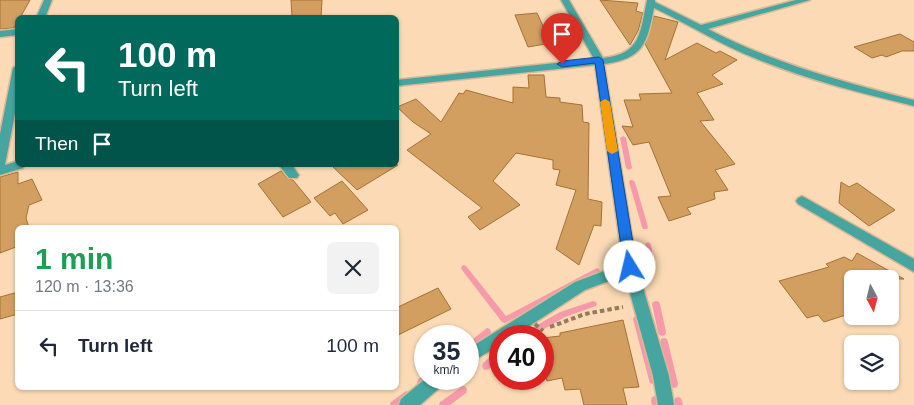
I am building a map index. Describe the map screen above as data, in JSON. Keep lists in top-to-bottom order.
{
  "north": "bottom",
  "page": {
    "turn": ["100 m", "Turn left"],
    "then": "Then",
    "heading": ["1 min", "120 m · 13:36"],
    "list": [
      {
        "name": "Turn left",
        "value": "100 m"
      }
    ],
    "speed": "35 km/h",
    "limit": "40"
  }
}
